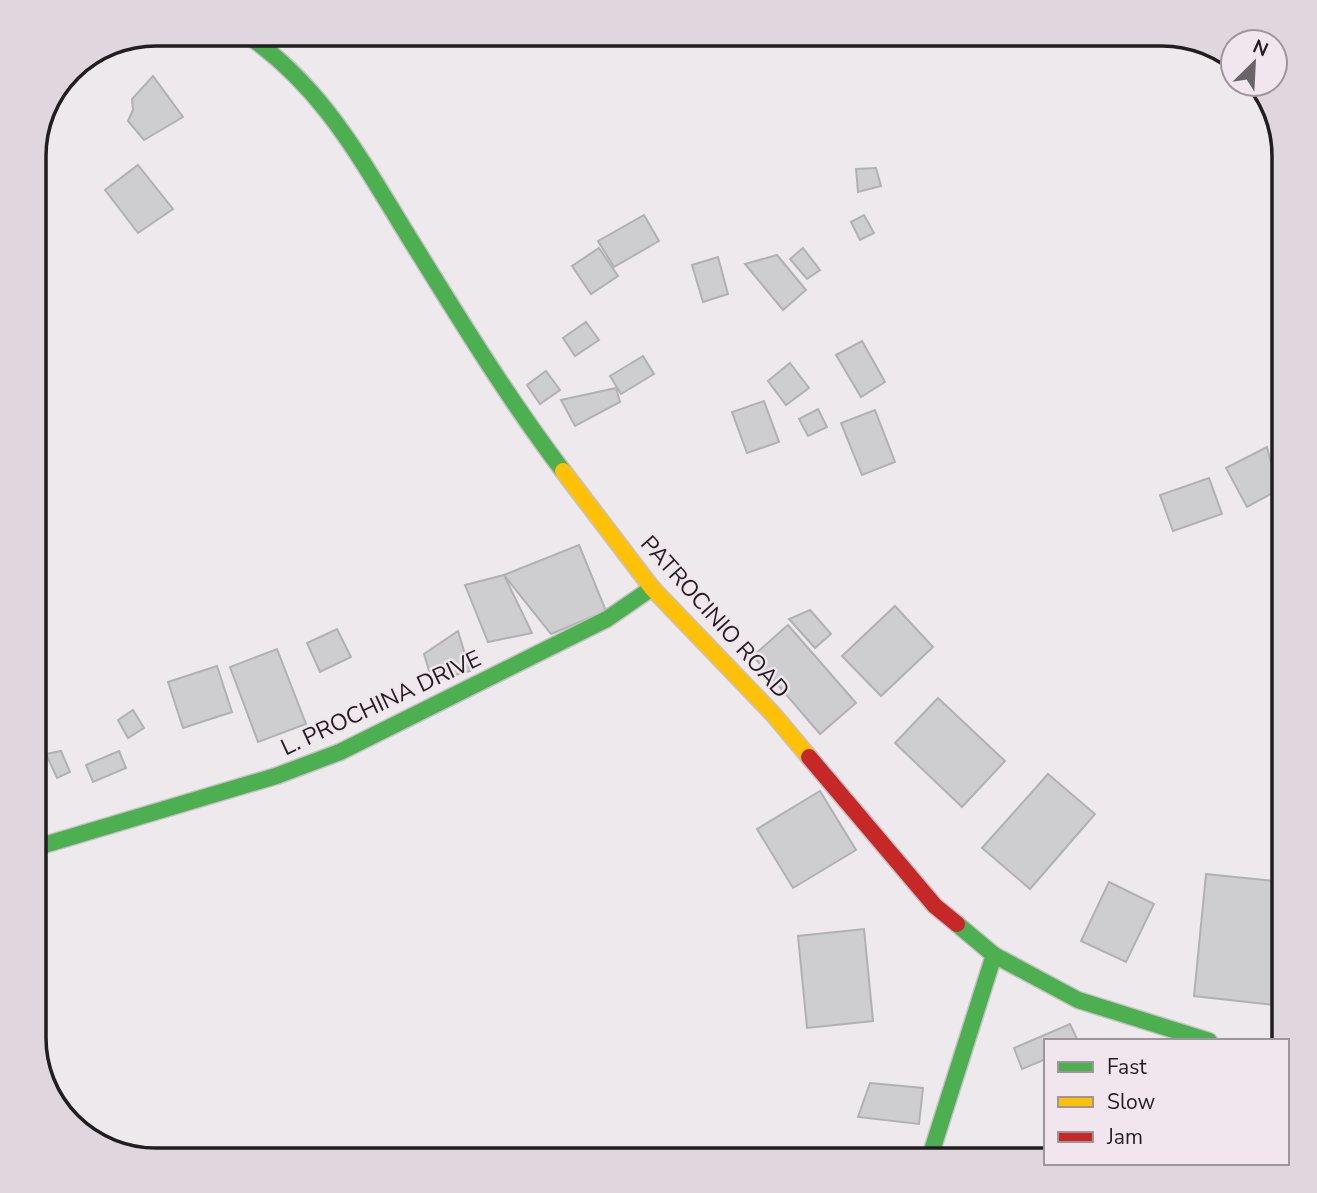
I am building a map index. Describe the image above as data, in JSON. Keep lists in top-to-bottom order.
{
  "streets": {
    "street": ["PATROCINIO ROAD", "L. PROCHINA DRIVE"]
  },
  "crossings": [
    ["PATROCINIO ROAD", "L. PROCHINA DRIVE"]
  ],
  "legend": ["Fast", "Slow", "Jam"],
  "north": "top right"
}
